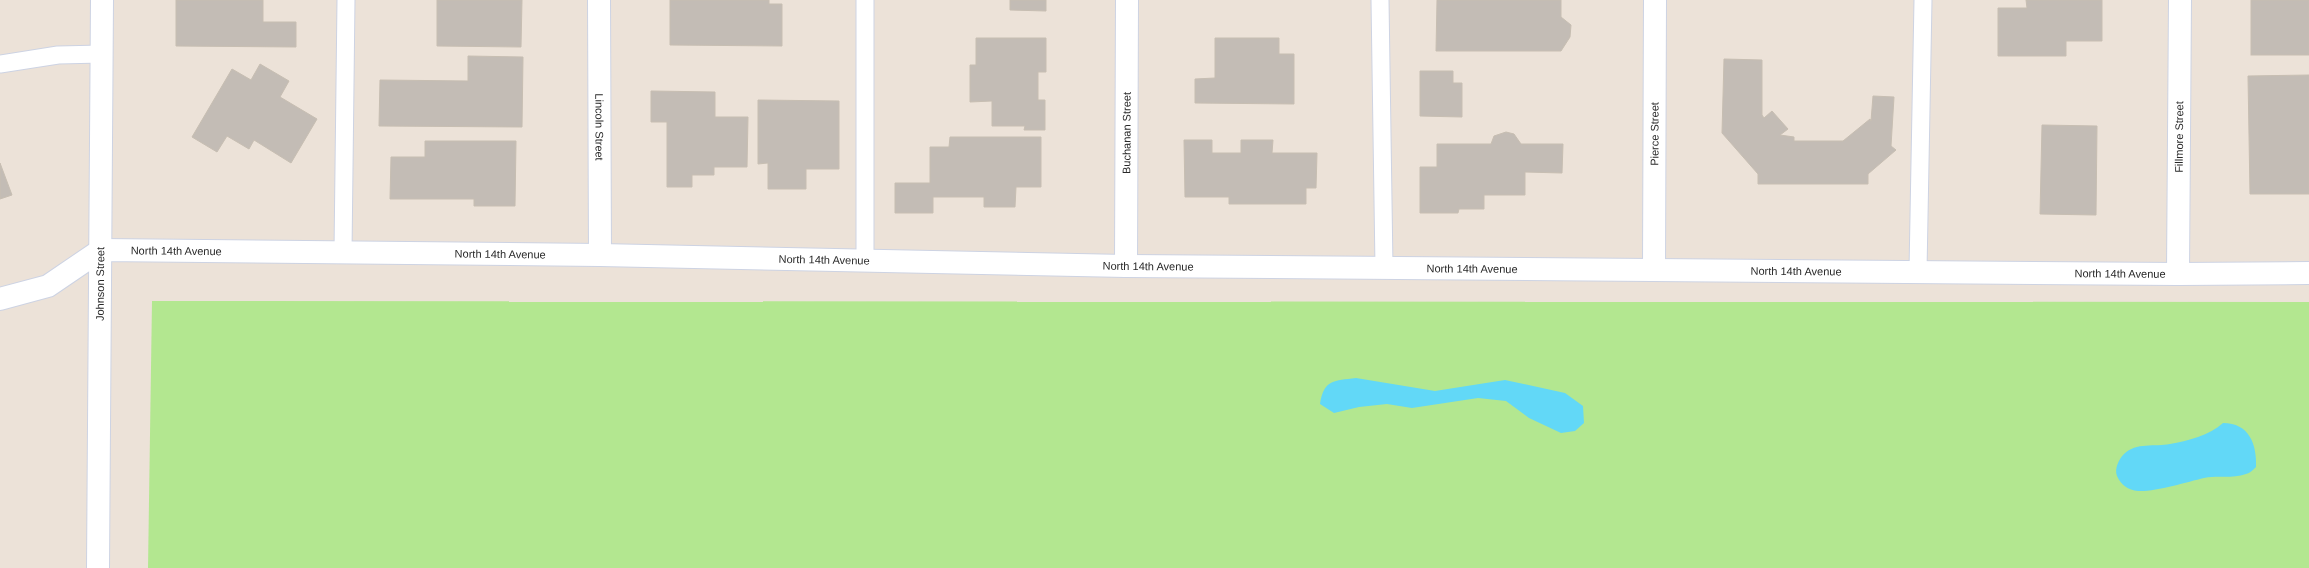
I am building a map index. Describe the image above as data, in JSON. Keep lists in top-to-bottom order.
{
  "streets": {
    "street": [
      "Lincoln Street",
      "Buchanan Street",
      "Pierce Street",
      "Fillmore Street",
      "North 14th Avenue",
      "Johnson Street"
    ]
  },
  "crossings": [
    ["Lincoln Street", "North 14th Avenue"],
    ["Buchanan Street", "North 14th Avenue"],
    ["Pierce Street", "North 14th Avenue"],
    ["Fillmore Street", "North 14th Avenue"],
    ["North 14th Avenue", "Johnson Street"]
  ]
}
